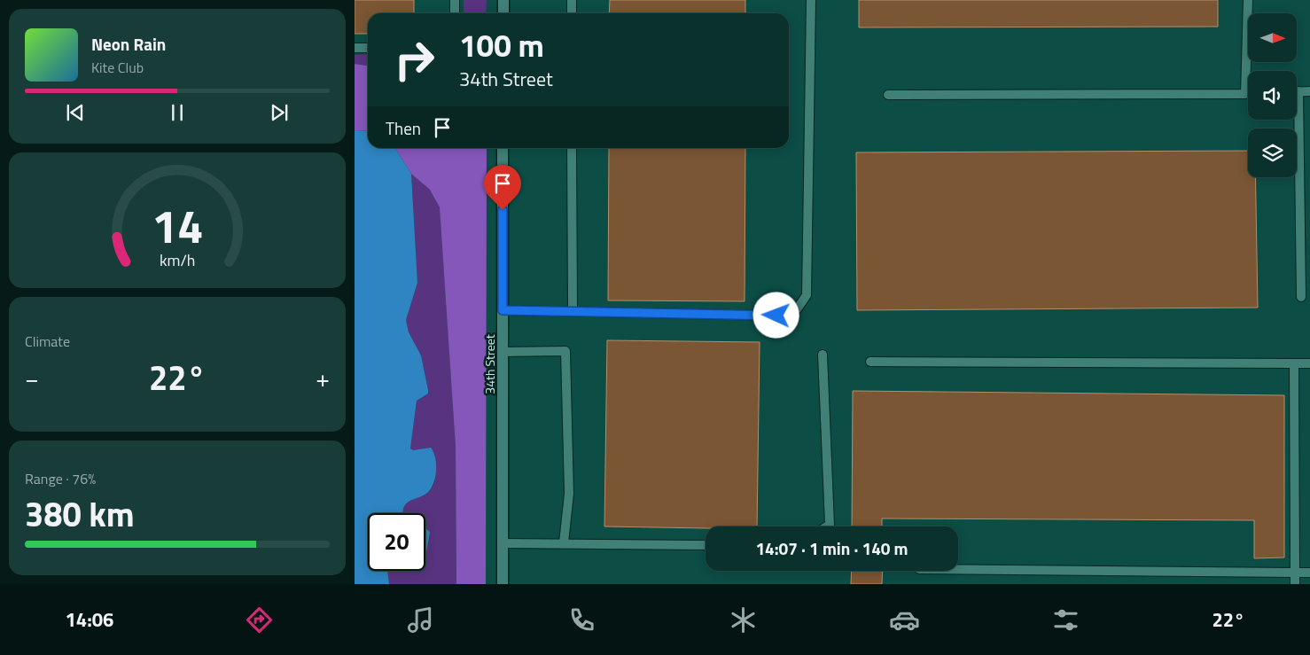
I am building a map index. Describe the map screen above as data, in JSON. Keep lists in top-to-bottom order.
{
  "streets": {
    "street": ["34th Street"]
  },
  "north": "right",
  "page": {
    "turn": ["100 m", "34th Street"],
    "song": ["Neon Rain", "Kite Club"],
    "then": "Then",
    "tile": [
      "Climate",
      ["Range · 76%", "380 km"]
    ],
    "heat": ["−", "22°", "+"],
    "limit": "20",
    "trip": "14:07 · 1 min · 140 m",
    "tabs": ["14:06", "22°"],
    "gauge": ["14", "km/h"]
  }
}
